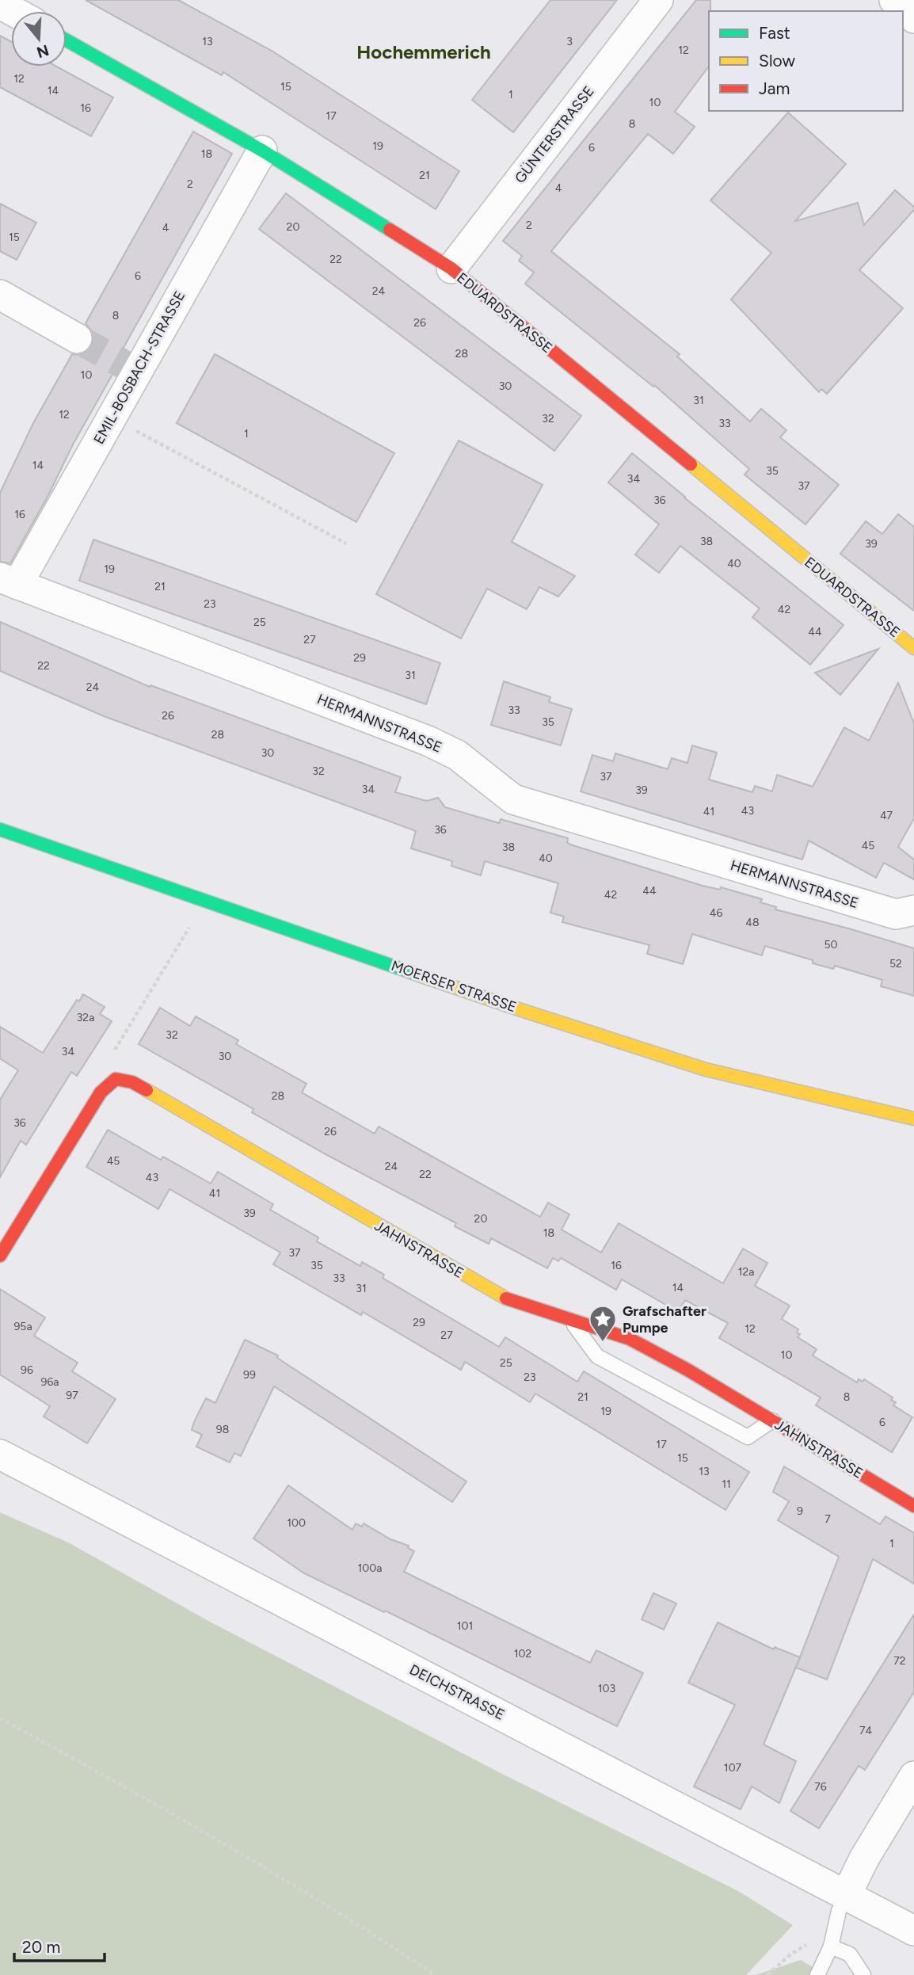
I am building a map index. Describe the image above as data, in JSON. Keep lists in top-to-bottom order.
{
  "streets": {
    "street": [
      "GÜNTERSTRASSE",
      "EDUARDSTRASSE",
      "EMIL-BOSBACH-STRASSE",
      "HERMANNSTRASSE",
      "MOERSER STRASSE",
      "JAHNSTRASSE",
      "DEICHSTRASSE"
    ]
  },
  "crossings": [
    ["GÜNTERSTRASSE", "EDUARDSTRASSE"],
    ["EDUARDSTRASSE", "EMIL-BOSBACH-STRASSE"],
    ["EMIL-BOSBACH-STRASSE", "HERMANNSTRASSE"]
  ],
  "districts": ["Hochemmerich"],
  "places": {
    "place": ["Grafschafter Pumpe"]
  },
  "house_numbers": [
    "13",
    "3",
    "12",
    "12",
    "15",
    "14",
    "1",
    "10",
    "16",
    "17",
    "8",
    "19",
    "6",
    "18",
    "21",
    "2",
    "4",
    "2",
    "20",
    "4",
    "15",
    "22",
    "6",
    "24",
    "8",
    "26",
    "28",
    "10",
    "30",
    "31",
    "12",
    "32",
    "33",
    "1",
    "14",
    "35",
    "34",
    "37",
    "36",
    "16",
    "38",
    "39",
    "40",
    "19",
    "21",
    "23",
    "42",
    "25",
    "44",
    "27",
    "29",
    "22",
    "31",
    "24",
    "33",
    "26",
    "35",
    "28",
    "30",
    "32",
    "37",
    "34",
    "39",
    "43",
    "41",
    "47",
    "36",
    "45",
    "38",
    "40",
    "44",
    "42",
    "46",
    "48",
    "50",
    "52",
    "32a",
    "32",
    "34",
    "30",
    "28",
    "36",
    "26",
    "45",
    "24",
    "22",
    "43",
    "41",
    "39",
    "20",
    "18",
    "37",
    "35",
    "16",
    "12a",
    "33",
    "14",
    "31",
    "29",
    "95a",
    "12",
    "27",
    "10",
    "25",
    "96",
    "99",
    "23",
    "96a",
    "97",
    "21",
    "8",
    "19",
    "6",
    "98",
    "17",
    "15",
    "13",
    "11",
    "9",
    "7",
    "100",
    "1",
    "100a",
    "101",
    "102",
    "72",
    "103",
    "74",
    "107",
    "76"
  ],
  "legend": ["Fast", "Slow", "Jam"],
  "scale_bar": "20 m",
  "north": "bottom"
}
